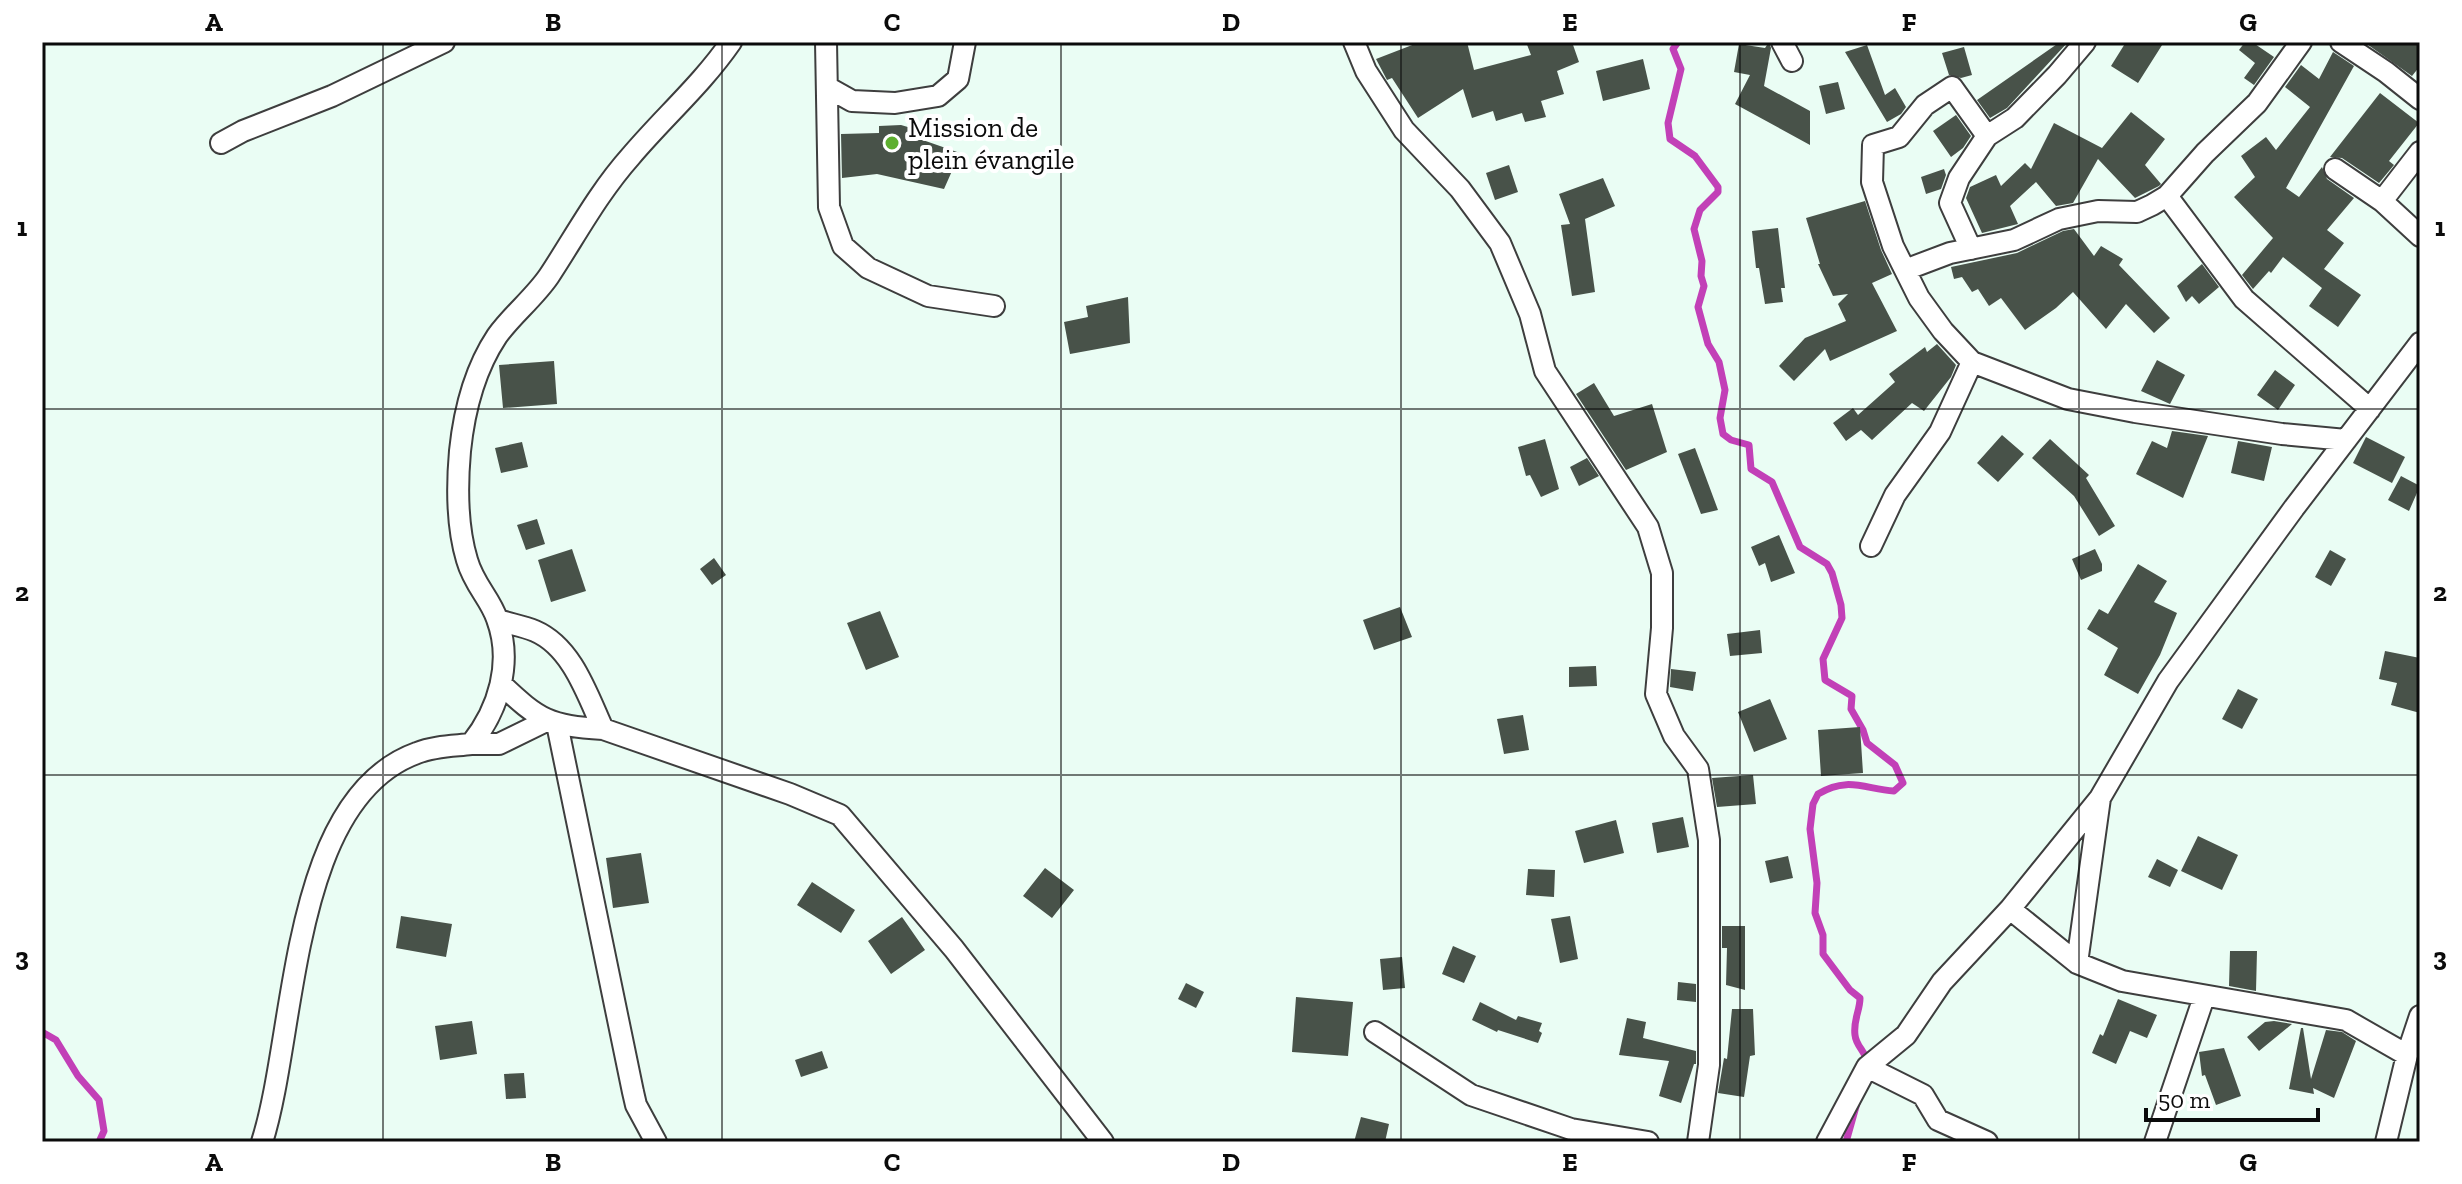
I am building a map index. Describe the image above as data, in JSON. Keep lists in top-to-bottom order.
{
  "places": ["Mission de plein évangile"],
  "scale_bar": "50 m",
  "grid": {
    "columns": [
      "A",
      "B",
      "C",
      "D",
      "E",
      "F",
      "G"
    ],
    "rows": ["1", "2", "3"]
  }
}
